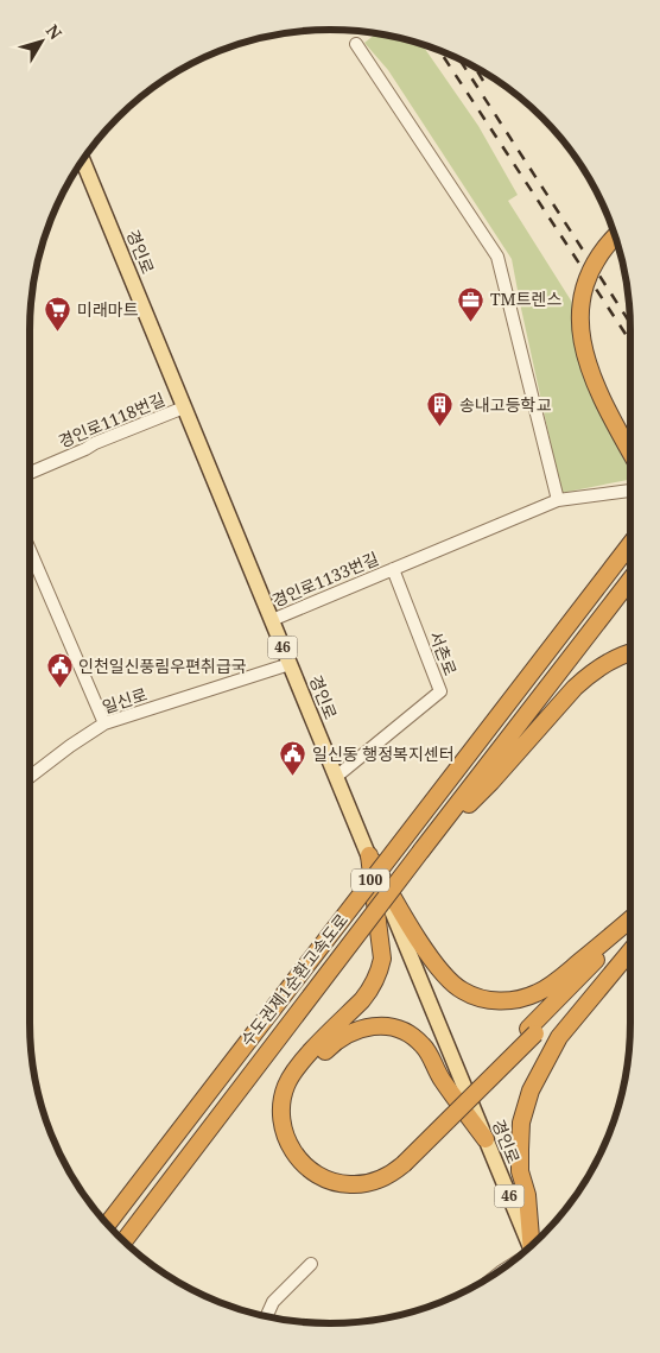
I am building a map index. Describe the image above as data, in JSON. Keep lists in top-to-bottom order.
{
  "streets": {
    "highway": ["100", "수도권제1순환고속도로"],
    "main road": ["경인로", "46"],
    "street": [
      "경인로1118번길",
      "경인로1133번길",
      "서촌로",
      "일신로"
    ]
  },
  "crossings": [
    ["경인로", "경인로1118번길"],
    ["경인로", "경인로1133번길"],
    ["경인로", "서촌로"],
    ["경인로", "일신로"],
    ["경인로1133번길", "서촌로"]
  ],
  "places": {
    "office": ["TM트렌스"],
    "supermarket": ["미래마트"],
    "building": ["송내고등학교"],
    "public building": ["인천일신풍림우편취급국", "일신동 행정복지센터"]
  },
  "north": "top right"
}
